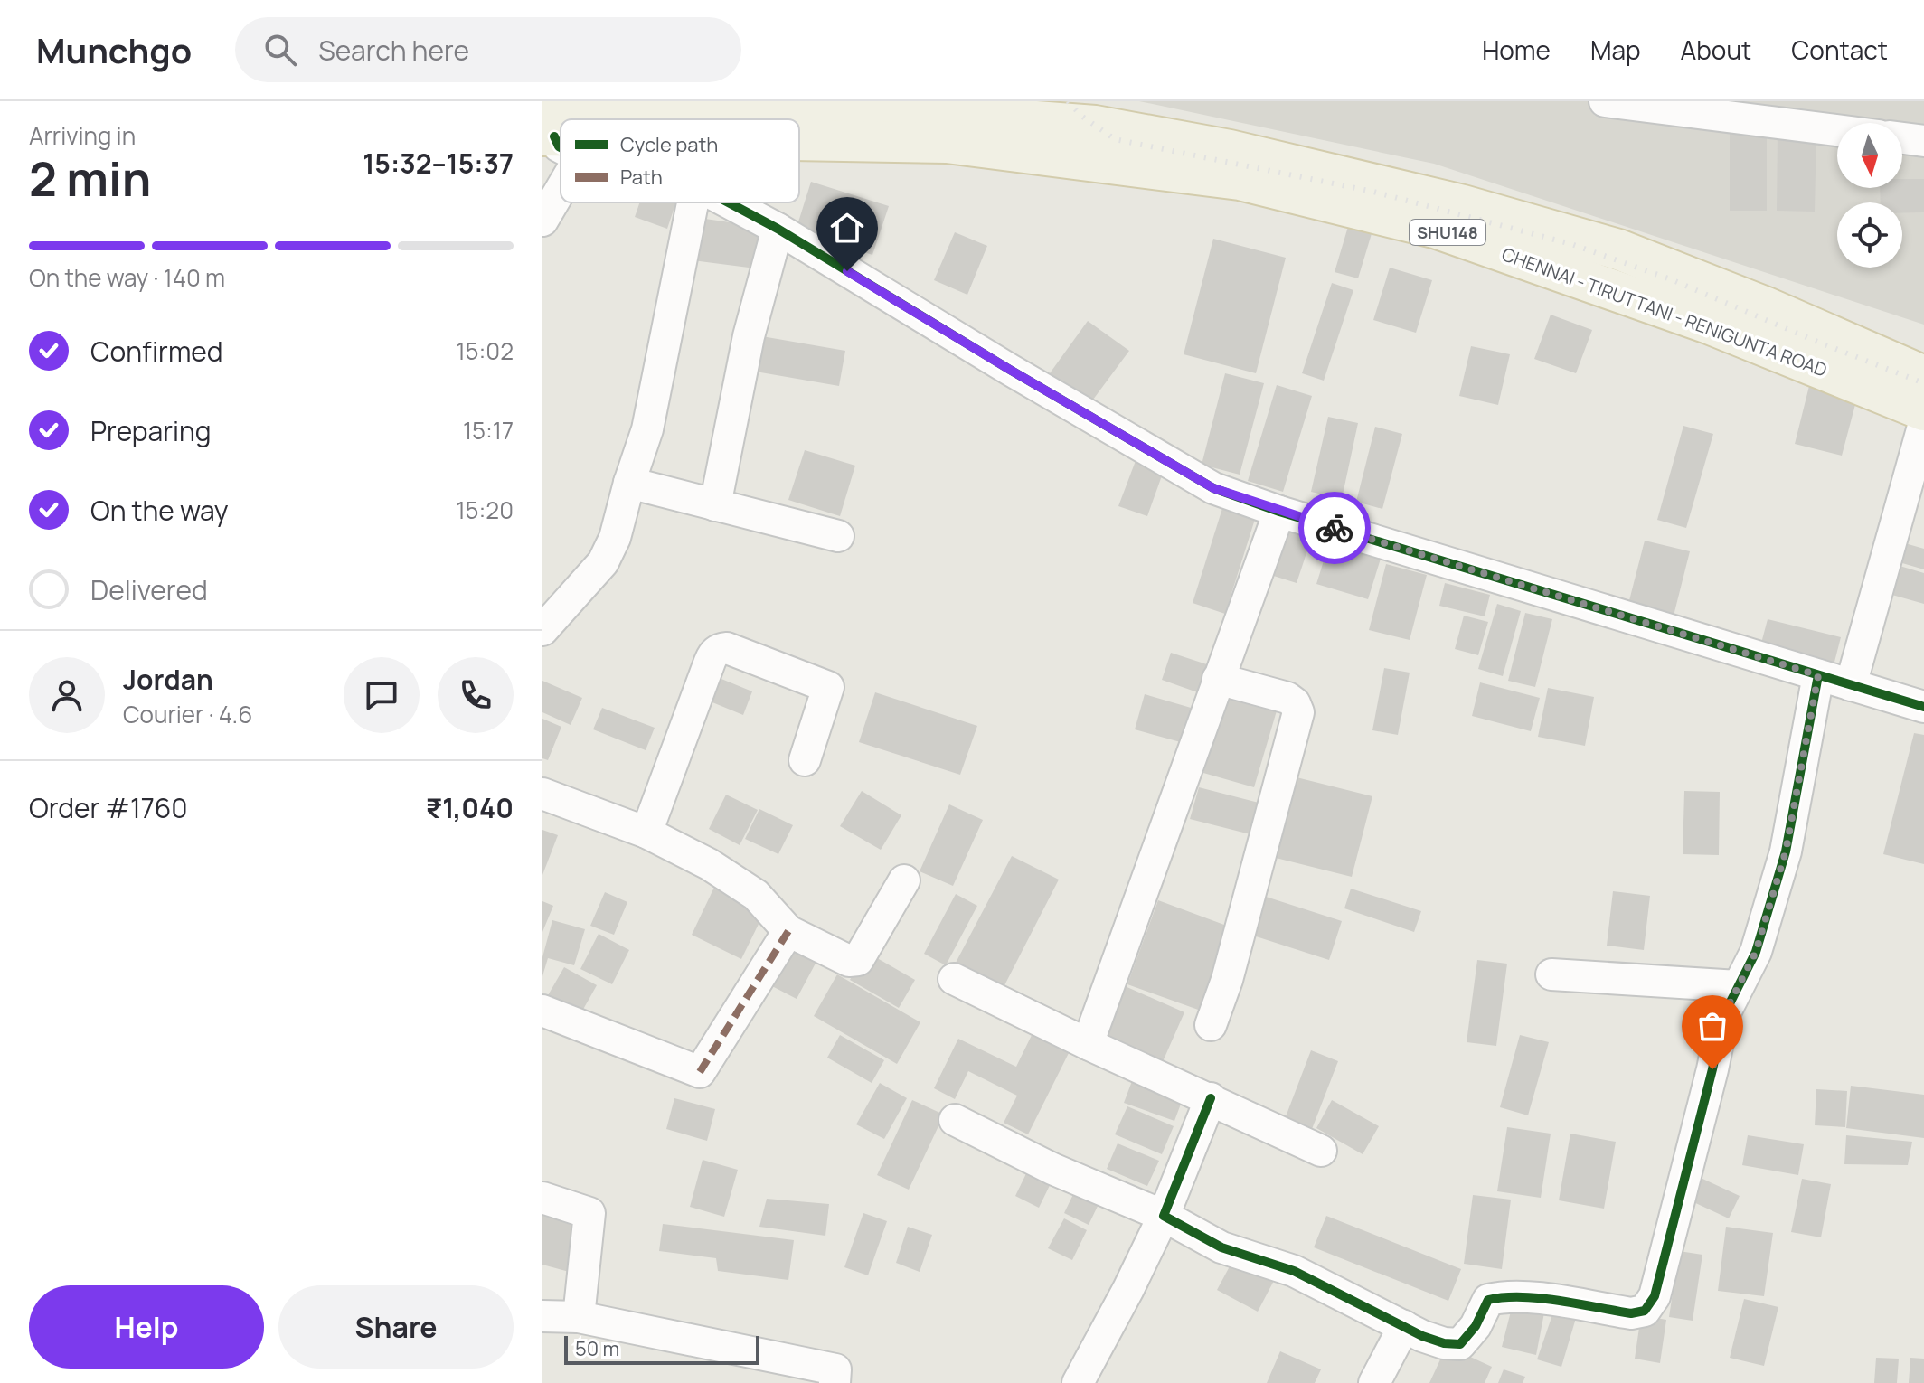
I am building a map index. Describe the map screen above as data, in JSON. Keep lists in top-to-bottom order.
{
  "streets": {
    "main road": ["SHU148", "CHENNAI - TIRUTTANI - RENIGUNTA ROAD"]
  },
  "legend": ["Cycle path", "Path"],
  "scale_bar": "50 m",
  "north": "bottom",
  "page": {
    "header": "Munchgo",
    "search": "Search here",
    "nav": [
      "Home",
      "Map",
      "About",
      "Contact"
    ],
    "heading": ["2 min", "Arriving in", "15:32–15:37"],
    "panel": [
      "Jordan",
      "Courier · 4.6",
      "Order #1760",
      "₹1,040"
    ],
    "bar": "On the way · 140 m",
    "list": [
      ["Confirmed", "15:02"],
      ["Preparing", "15:17"],
      ["On the way", "15:20"],
      "Delivered"
    ],
    "buttons": ["Help", "Share"],
    "scale": "50 m"
  }
}
